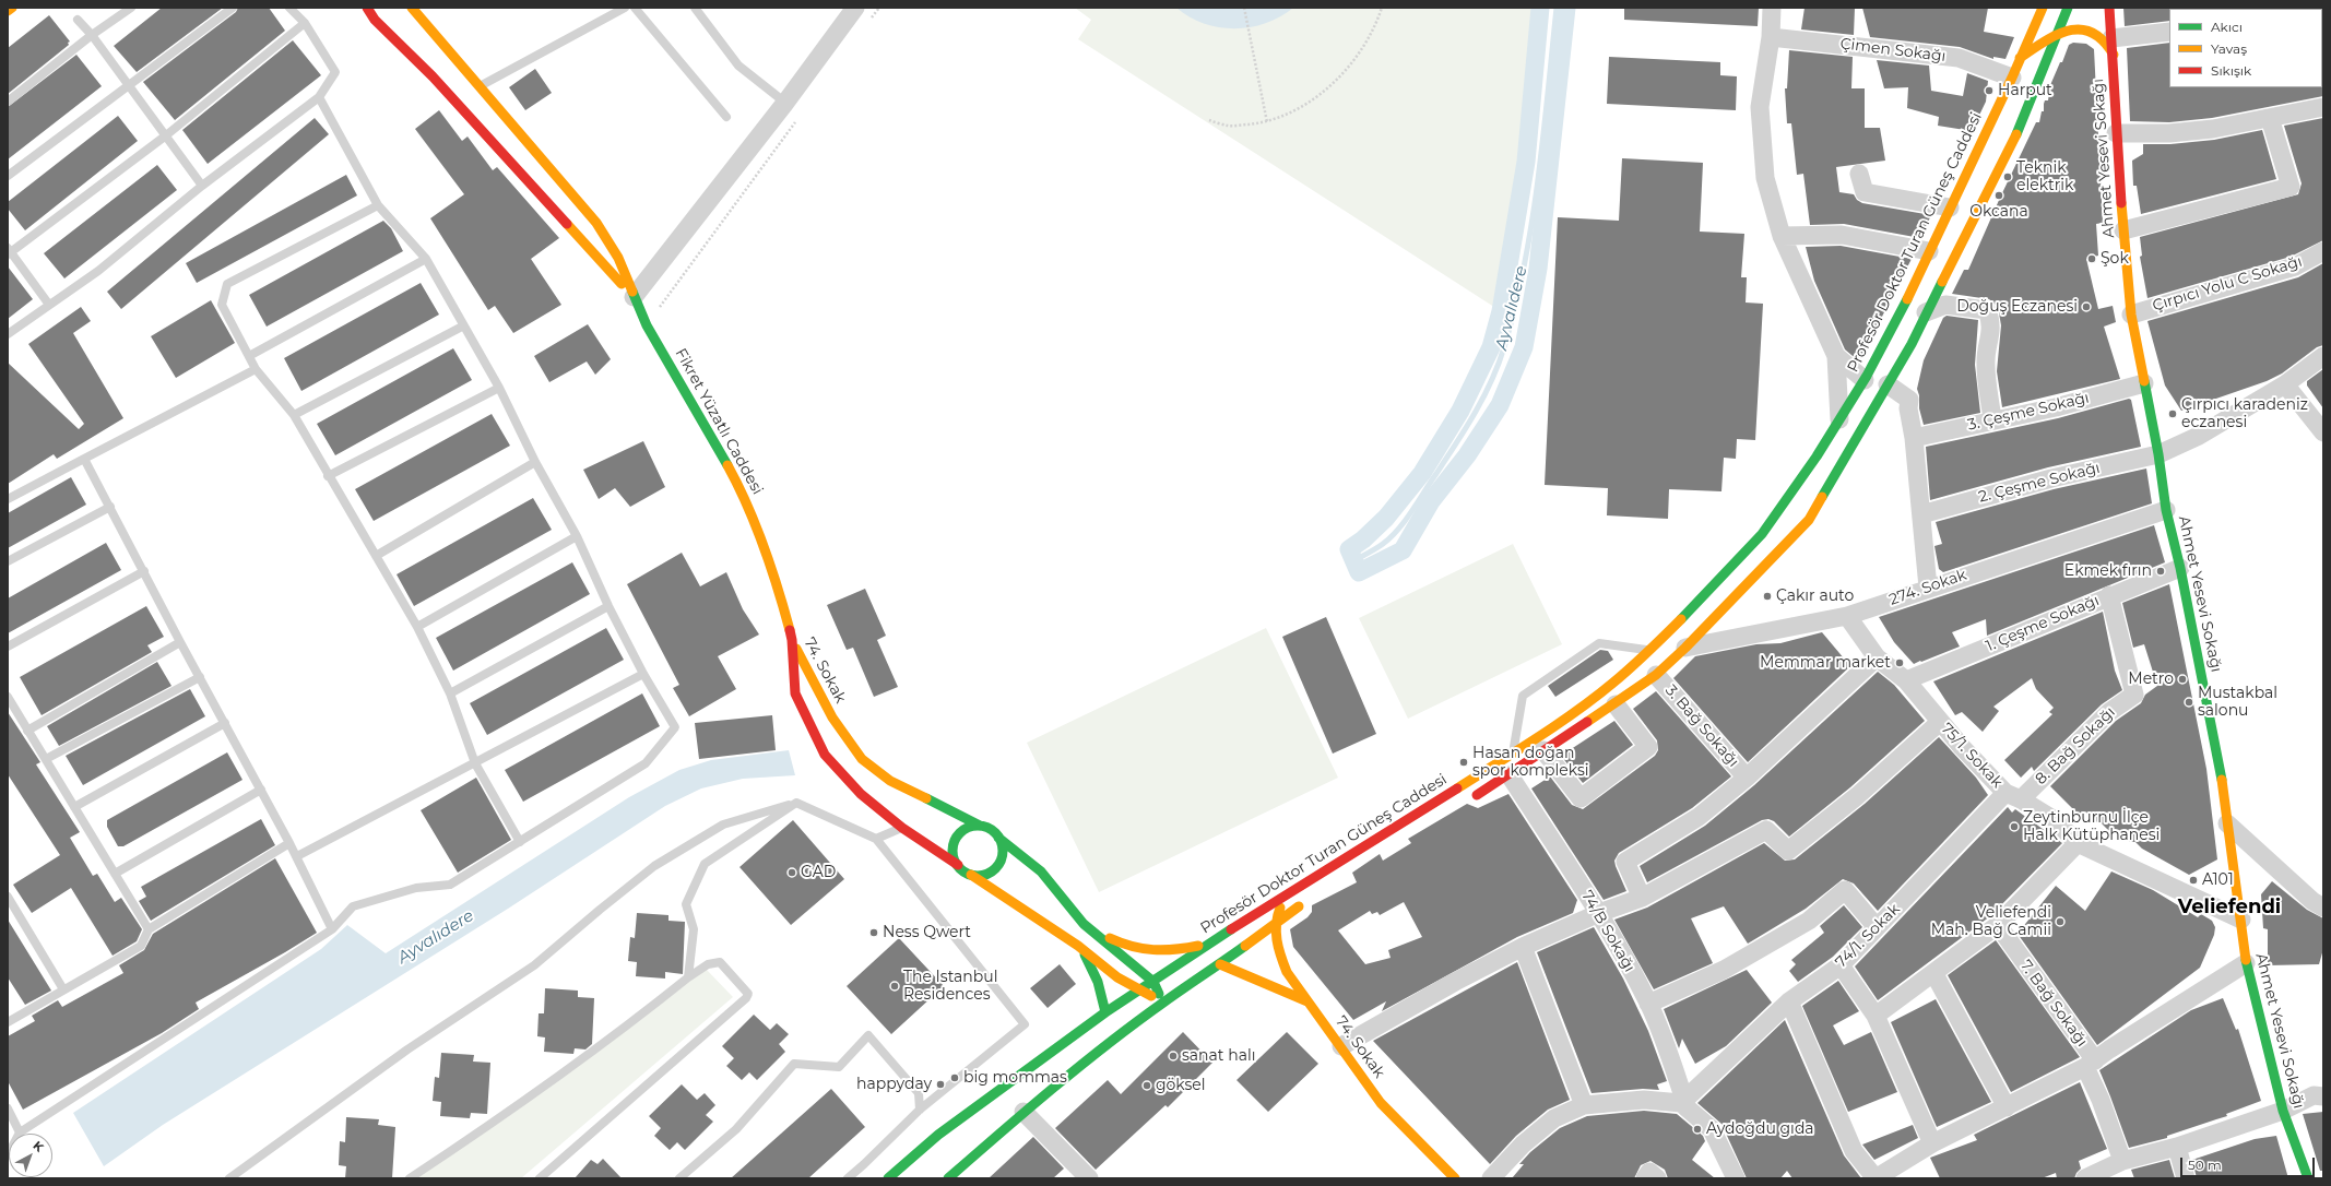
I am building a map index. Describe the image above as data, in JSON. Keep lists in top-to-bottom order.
{
  "streets": {
    "main road": [
      "Ahmet Yesevi Sokağı",
      "Profesör Doktor Turan Güneş Caddesi",
      "Fikret Yüzatlı Caddesi",
      "74. Sokak"
    ],
    "street": [
      "Çimen Sokağı",
      "Çırpıcı Yolu C Sokağı",
      "3. Çeşme Sokağı",
      "2. Çeşme Sokağı",
      "274. Sokak",
      "1. Çeşme Sokağı",
      "3. Bağ Sokağı",
      "8. Bağ Sokağı",
      "75/1. Sokak",
      "74/B Sokağı",
      "74/1. Sokak",
      "7. Bağ Sokağı"
    ]
  },
  "crossings": [
    ["Çimen Sokağı", "Profesör Doktor Turan Güneş Caddesi"],
    ["Ahmet Yesevi Sokağı", "Çırpıcı Yolu C Sokağı"],
    ["Ahmet Yesevi Sokağı", "3. Çeşme Sokağı"],
    ["Ahmet Yesevi Sokağı", "2. Çeşme Sokağı"],
    ["Ahmet Yesevi Sokağı", "274. Sokak"],
    ["Ahmet Yesevi Sokağı", "1. Çeşme Sokağı"],
    ["Ahmet Yesevi Sokağı", "75/1. Sokak"],
    ["Profesör Doktor Turan Güneş Caddesi", "274. Sokak"],
    ["Profesör Doktor Turan Güneş Caddesi", "74. Sokak"],
    ["Profesör Doktor Turan Güneş Caddesi", "3. Bağ Sokağı"],
    ["Profesör Doktor Turan Güneş Caddesi", "74/B Sokağı"],
    ["Fikret Yüzatlı Caddesi", "74. Sokak"],
    ["274. Sokak", "75/1. Sokak"],
    ["1. Çeşme Sokağı", "8. Bağ Sokağı"],
    ["1. Çeşme Sokağı", "75/1. Sokak"],
    ["8. Bağ Sokağı", "75/1. Sokak"],
    ["8. Bağ Sokağı", "74/1. Sokak"],
    ["75/1. Sokak", "74/1. Sokak"],
    ["74/B Sokağı", "74/1. Sokak"]
  ],
  "districts": ["Veliefendi"],
  "water": ["Ayvalıdere"],
  "places": [
    "Harput",
    "Teknik elektrik",
    "Okcana",
    "Şok",
    "Doğuş Eczanesi",
    "Çırpıcı karadeniz eczanesi",
    "Ekmek fırın",
    "Çakır auto",
    "Memmar market",
    "Metro",
    "Mustakbal salonu",
    "Hasan doğan spor kompleksi",
    "Zeytinburnu İlçe Halk Kütüphanesi",
    "GAD",
    "A101",
    "Veliefendi Mah. Bağ Camii",
    "Ness Qwert",
    "The Istanbul Residences",
    "sanat halı",
    "big mommas",
    "happyday",
    "göksel",
    "Aydoğdu gıda"
  ],
  "legend": ["Akıcı", "Yavaş", "Sıkışık"],
  "scale_bar": "50 m",
  "north": "top right"
}
